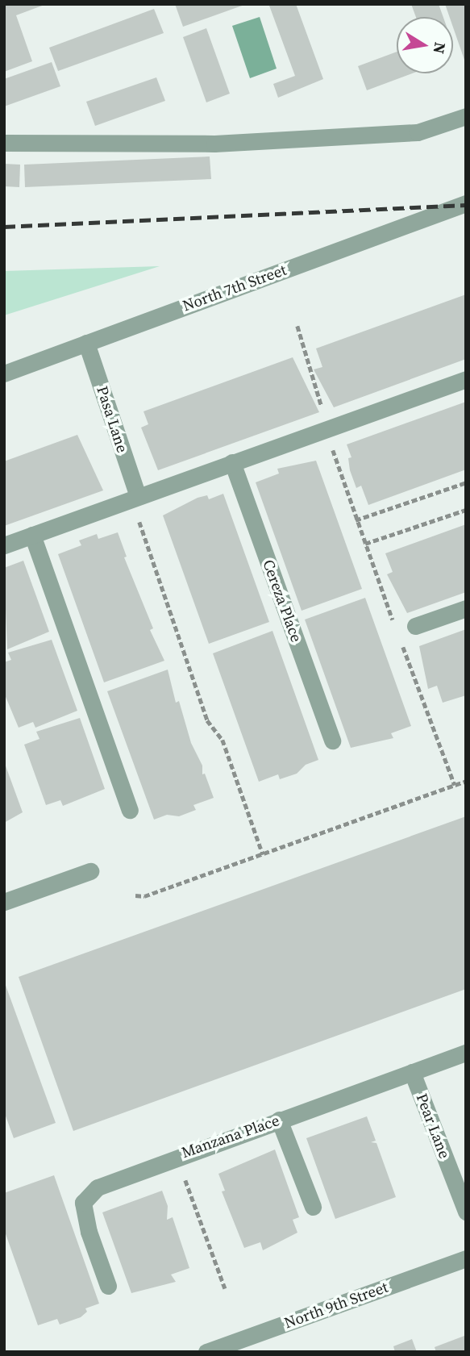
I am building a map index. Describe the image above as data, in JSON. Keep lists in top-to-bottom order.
{
  "streets": {
    "street": [
      "North 7th Street",
      "Pasa Lane",
      "Cereza Place",
      "Pear Lane",
      "Manzana Place",
      "North 9th Street"
    ]
  },
  "crossings": [
    ["North 7th Street", "Pasa Lane"],
    ["Pear Lane", "Manzana Place"]
  ],
  "north": "right"
}
